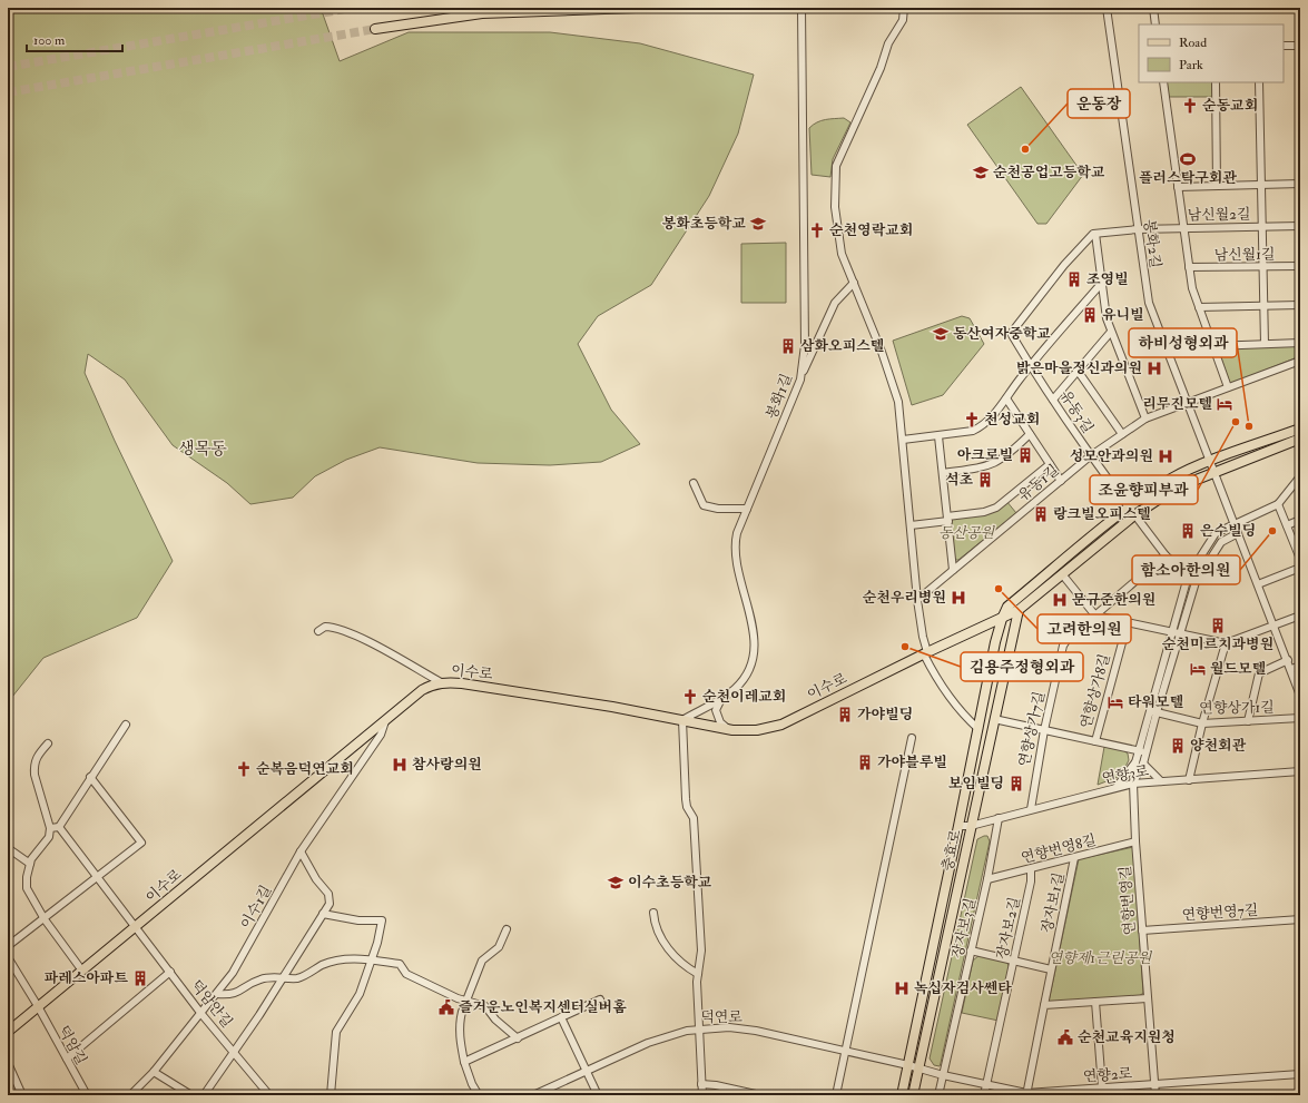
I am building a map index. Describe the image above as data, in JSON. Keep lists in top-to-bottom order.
{
  "streets": {
    "main road": ["이수로", "충효로"],
    "street": [
      "남신월2길",
      "봉화2길",
      "남신월1길",
      "봉화1길",
      "유동3길",
      "유동1길",
      "연향상가8길",
      "연향상가1길",
      "연향상가7길",
      "연향3로",
      "연향번영8길",
      "연향번영길",
      "장자보1길",
      "이수1길",
      "연향번영7길",
      "장자보3길",
      "장자보2길",
      "덕암안길",
      "덕연로",
      "덕암길",
      "연향2로"
    ]
  },
  "crossings": [
    ["남신월2길", "봉화2길"],
    ["봉화2길", "유동1길"],
    ["봉화2길", "이수로"],
    ["봉화2길", "연향번영길"],
    ["봉화1길", "이수로"],
    ["유동3길", "유동1길"],
    ["유동3길", "이수로"],
    ["유동3길", "연향상가7길"],
    ["이수로", "충효로"],
    ["이수로", "이수1길"],
    ["이수로", "덕암안길"],
    ["이수로", "덕암길"],
    ["연향상가8길", "연향상가7길"],
    ["연향상가8길", "충효로"],
    ["연향상가8길", "연향번영길"],
    ["연향상가1길", "연향번영길"],
    ["연향상가7길", "연향3로"],
    ["연향3로", "충효로"],
    ["연향3로", "연향번영길"],
    ["연향3로", "장자보3길"],
    ["연향번영8길", "연향번영길"],
    ["연향번영8길", "장자보1길"],
    ["연향번영8길", "장자보3길"],
    ["연향번영8길", "장자보2길"],
    ["충효로", "덕연로"],
    ["충효로", "연향2로"],
    ["연향번영길", "연향번영7길"],
    ["연향번영길", "연향2로"],
    ["장자보1길", "연향2로"],
    ["이수1길", "덕암안길"],
    ["장자보3길", "연향2로"],
    ["장자보2길", "연향2로"],
    ["덕연로", "연향2로"]
  ],
  "districts": ["생목동"],
  "parks": ["동산공원", "연향제1근린공원"],
  "places": {
    "church": [
      "순동교회",
      "순천영락교회",
      "천성교회",
      "순천이레교회",
      "순복음덕연교회"
    ],
    "other": [
      "운동장",
      "조윤향피부과",
      "하비성형외과",
      "함소아한의원",
      "고려한의원",
      "김용주정형외과"
    ],
    "sports": ["플러스탁구회관"],
    "school or university": [
      "순천공업고등학교",
      "봉화초등학교",
      "동산여자중학교",
      "이수초등학교"
    ],
    "building": [
      "조영빌",
      "유니빌",
      "삼화오피스텔",
      "아크로빌",
      "석초",
      "랑크빌오피스텔",
      "은수빌딩",
      "순천미르치과병원",
      "가야빌딩",
      "양천회관",
      "가야블루빌",
      "보임빌딩",
      "파레스아파트"
    ],
    "hospital": [
      "밝은마을정신과의원",
      "성모안과의원",
      "순천우리병원",
      "문규준한의원",
      "참사랑의원",
      "녹십자검사쎈타"
    ],
    "hotel": ["리무진모텔", "월드모텔", "타워모텔"],
    "public building": ["즐거운노인복지센터실버홈", "순천교육지원청"]
  },
  "legend": ["Road", "Park"],
  "scale_bar": "100 m"
}
